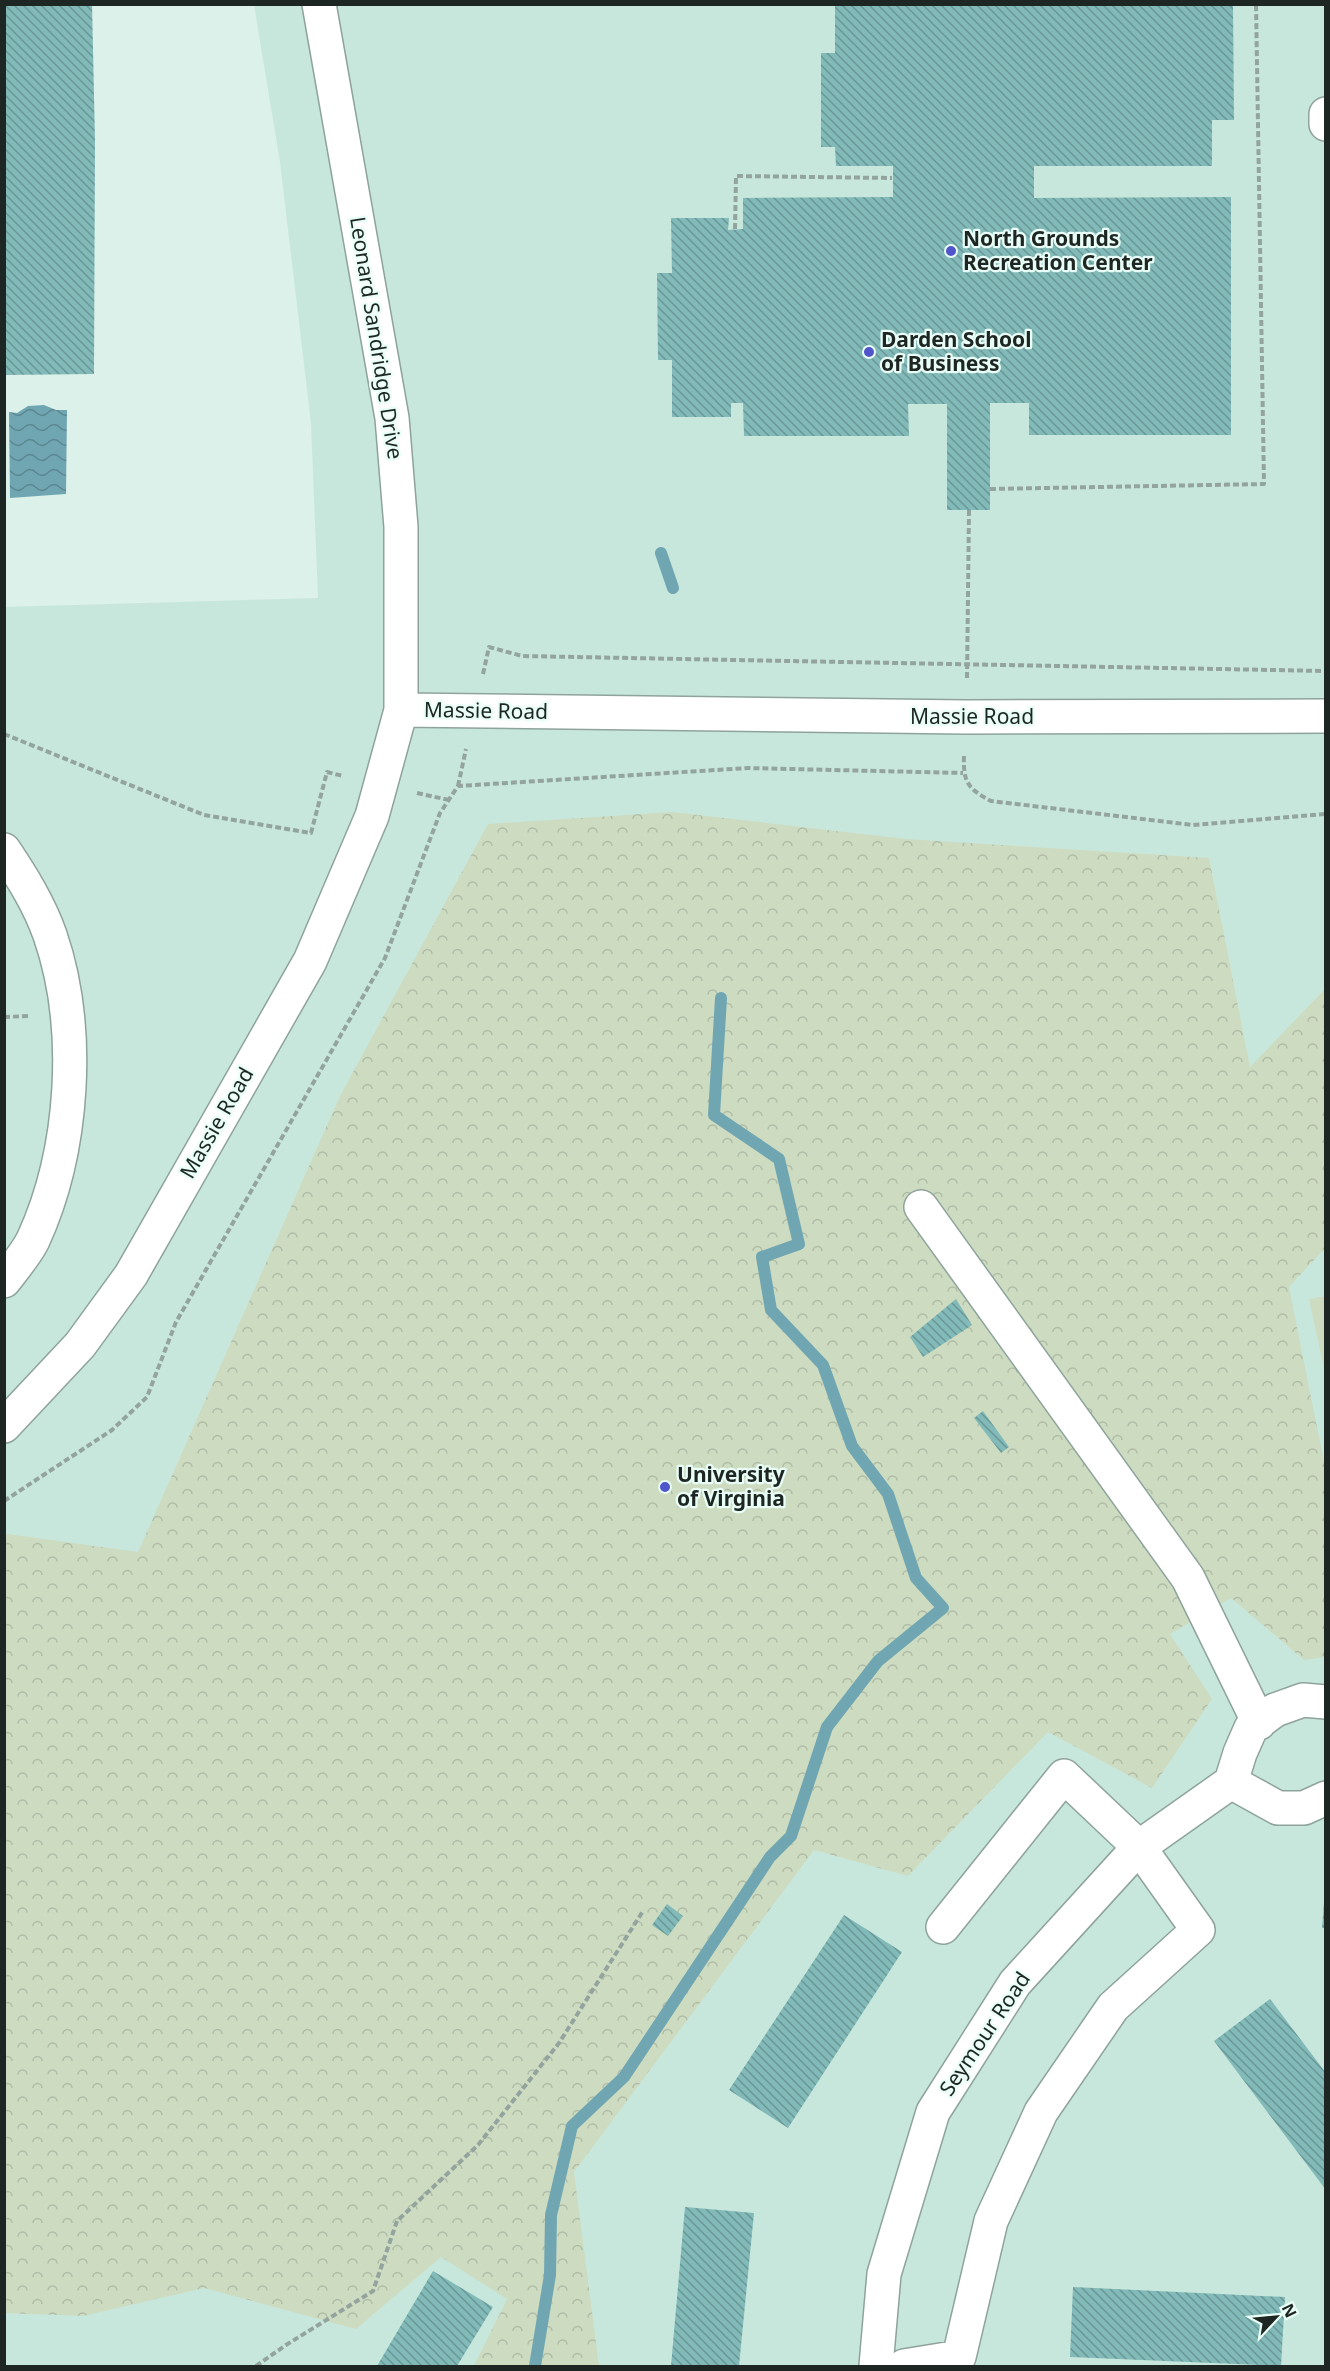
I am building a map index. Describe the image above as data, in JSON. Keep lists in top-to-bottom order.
{
  "streets": {
    "street": ["Leonard Sandridge Drive", "Massie Road", "Seymour Road"]
  },
  "crossings": [
    ["Leonard Sandridge Drive", "Massie Road"]
  ],
  "places": ["North Grounds Recreation Center", "Darden School of Business", "University of Virginia"],
  "north": "top right"
}
